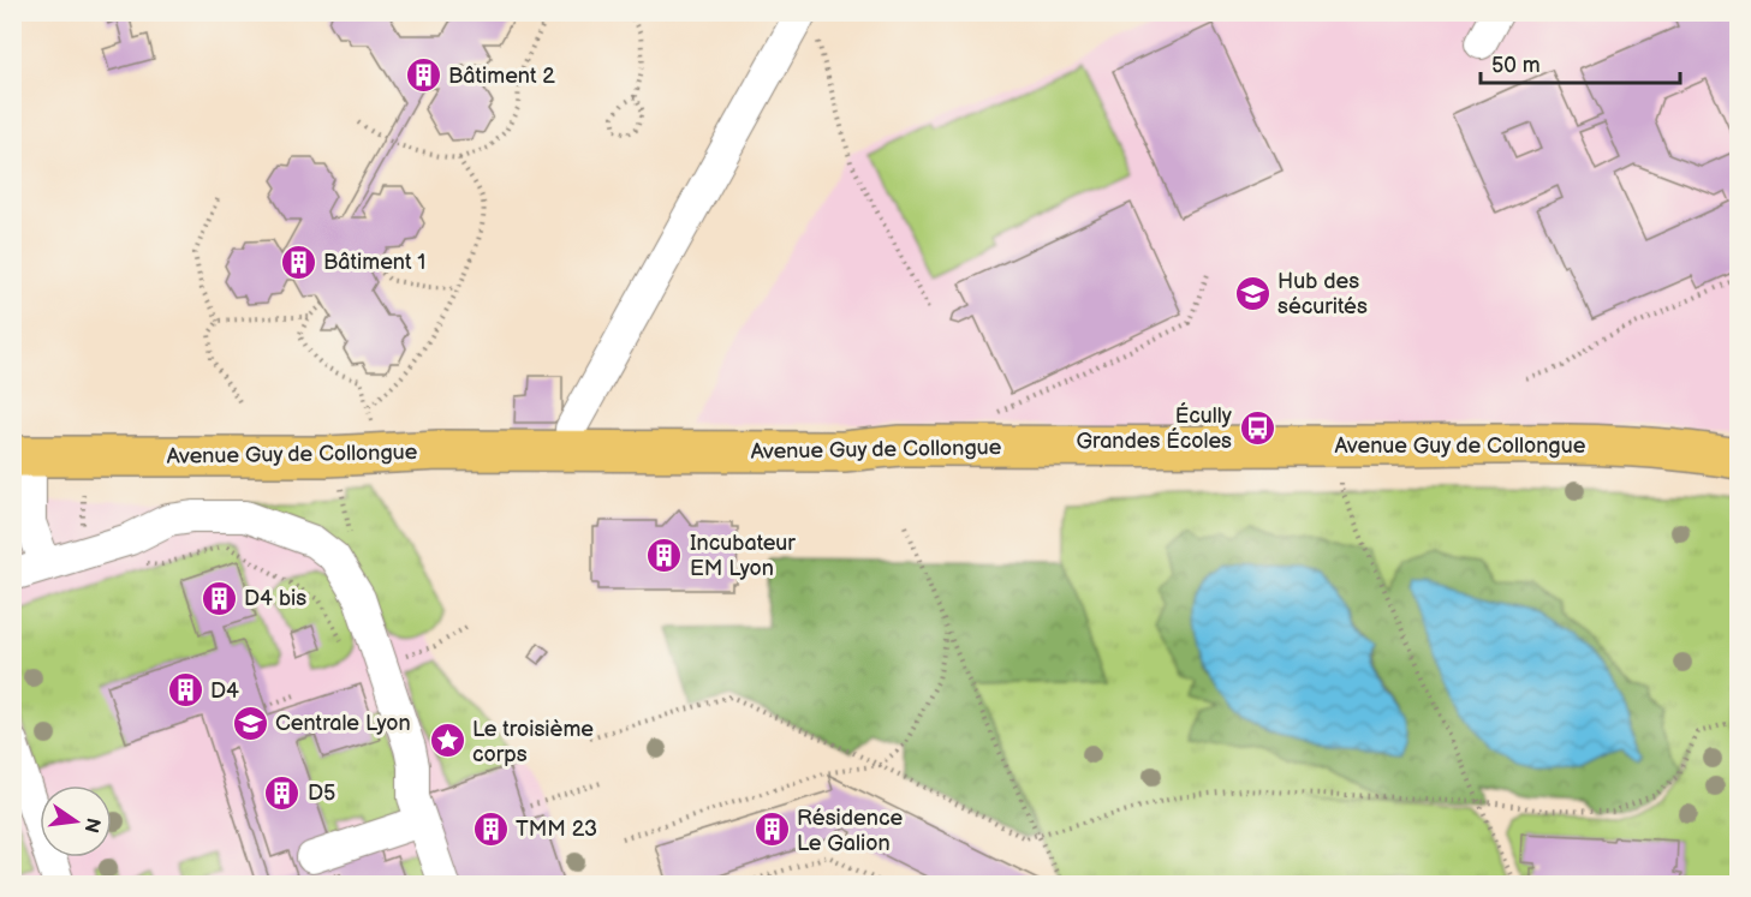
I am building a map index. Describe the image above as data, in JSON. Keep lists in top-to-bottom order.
{
  "streets": {
    "main road": ["Avenue Guy de Collongue"]
  },
  "places": {
    "building": [
      "Bâtiment 2",
      "Bâtiment 1",
      "Incubateur EM Lyon",
      "D4 bis",
      "D4",
      "D5",
      "TMM 23",
      "Résidence Le Galion"
    ],
    "school or university": ["Hub des sécurités", "Centrale Lyon"],
    "bus stop": ["Écully Grandes Écoles"],
    "place": ["Le troisième corps"]
  },
  "scale_bar": "50 m",
  "north": "right"
}
